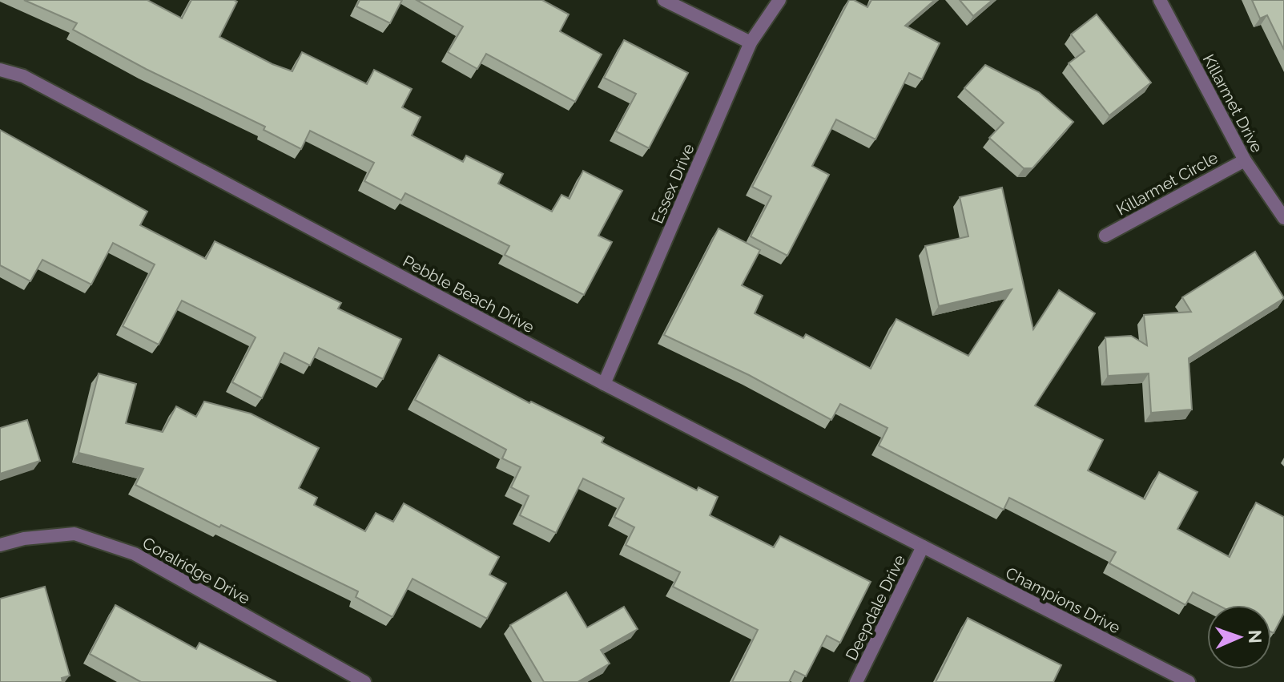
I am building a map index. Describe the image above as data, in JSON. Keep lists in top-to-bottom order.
{
  "streets": {
    "street": [
      "Killarmet Drive",
      "Essex Drive",
      "Killarmet Circle",
      "Pebble Beach Drive",
      "Coralridge Drive",
      "Champions Drive",
      "Deepdale Drive"
    ]
  },
  "crossings": [
    ["Killarmet Drive", "Killarmet Circle"],
    ["Essex Drive", "Pebble Beach Drive"],
    ["Pebble Beach Drive", "Champions Drive"],
    ["Pebble Beach Drive", "Deepdale Drive"],
    ["Champions Drive", "Deepdale Drive"]
  ],
  "north": "right"
}
